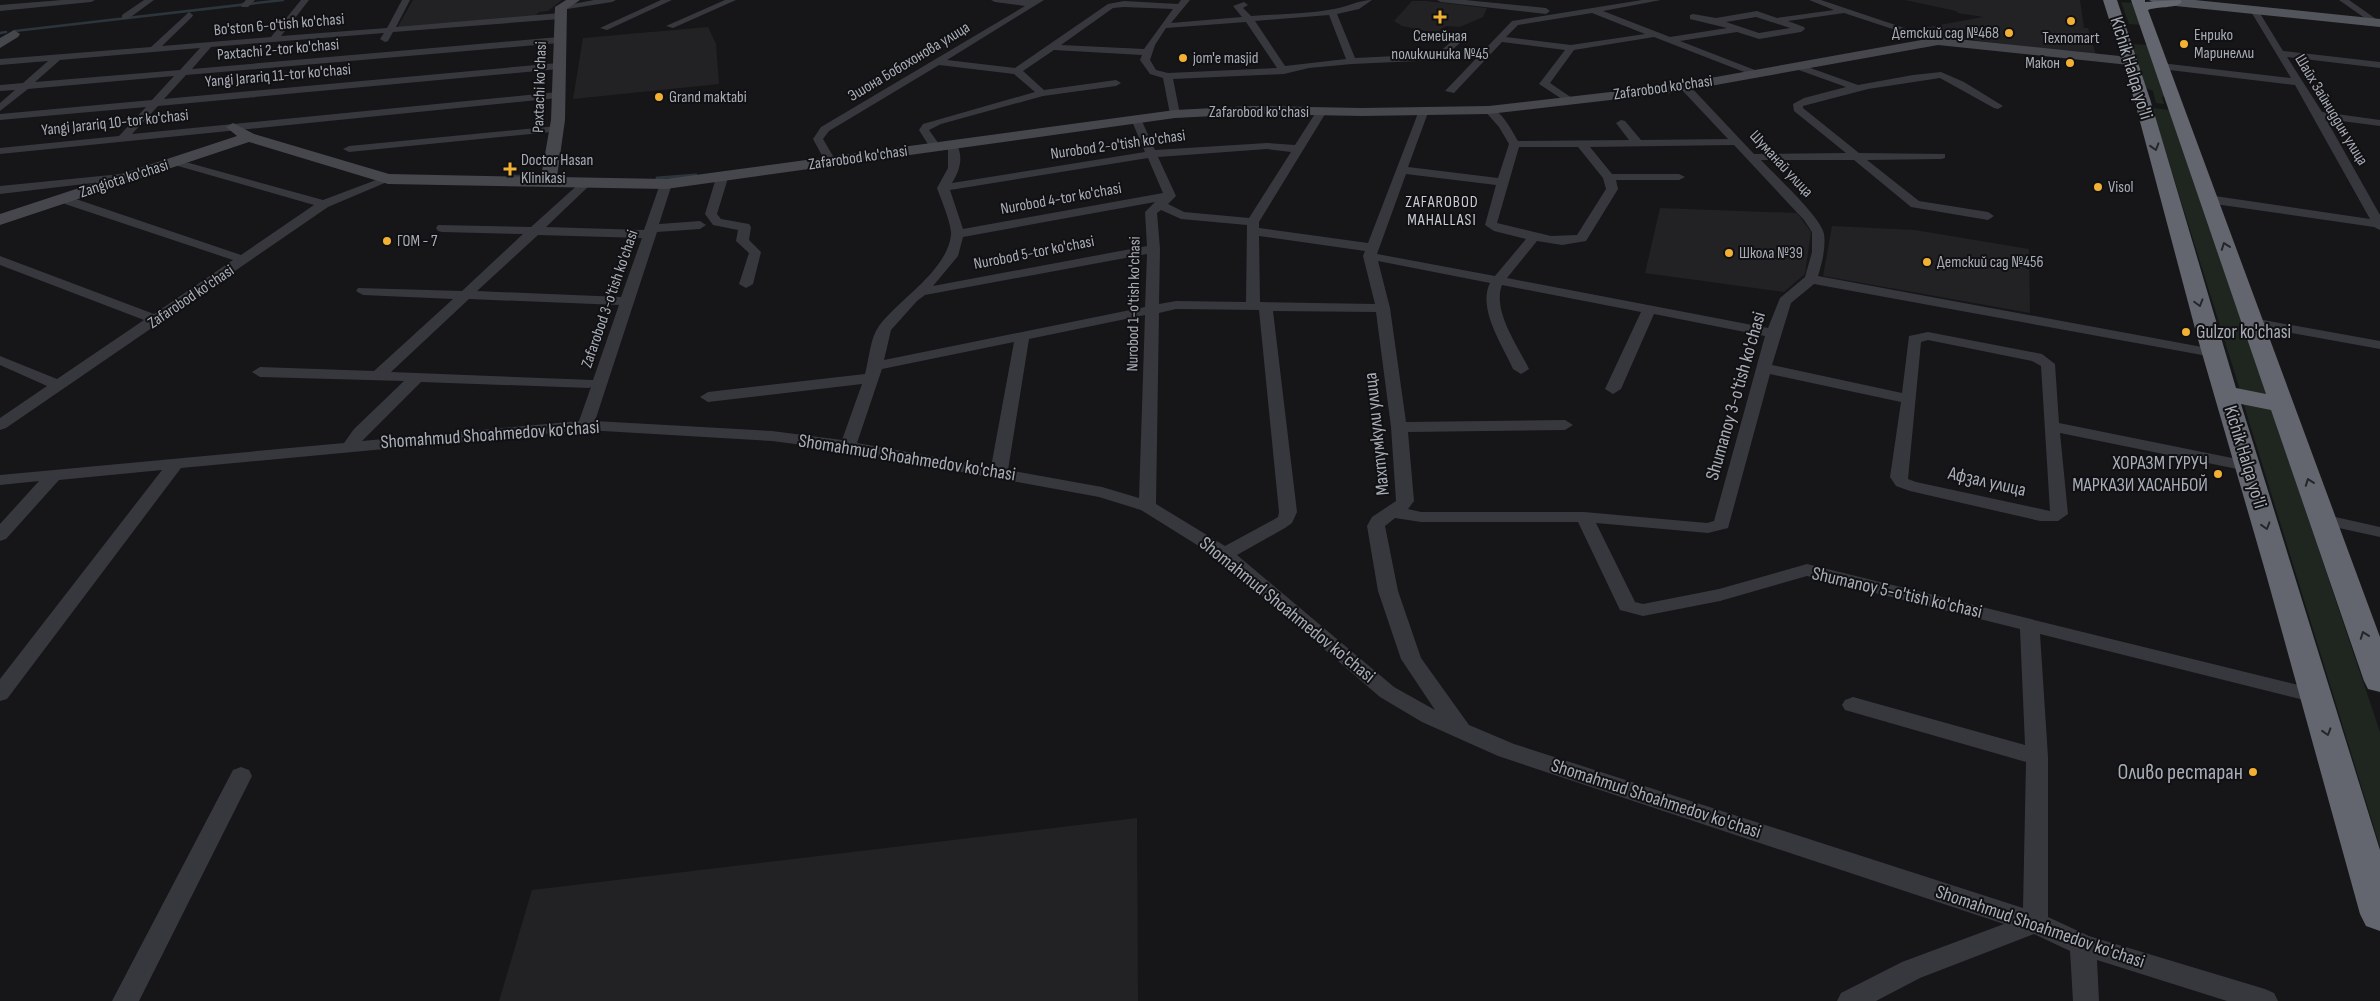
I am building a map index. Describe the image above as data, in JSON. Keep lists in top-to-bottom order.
{
  "streets": {
    "highway": ["Kichik Halqa yo'li"],
    "street": [
      "Bo'ston 6-o'tish ko'chasi",
      "Paxtachi 2-tor ko'chasi",
      "Эшона Бобохонова улица",
      "Yangi Jarariq 11-tor ko'chasi",
      "Paxtachi ko'chasi",
      "Zafarobod ko'chasi",
      "Шайх Зайниддин улица",
      "Yangi Jarariq 10-tor ko'chasi",
      "Nurobod 2-o'tish ko'chasi",
      "Шуманай улица",
      "Zangiota ko'chasi",
      "Nurobod 4-tor ko'chasi",
      "Nurobod 5-tor ko'chasi",
      "Zafarobod 3-o'tish ko'chasi",
      "Nurobod 1-o'tish ko'chasi",
      "Shumanoy 3-o'tish ko'chasi",
      "Махтумкули улица",
      "Shomahmud Shoahmedov ko'chasi",
      "Афзал улица",
      "Shumanoy 5-o'tish ko'chasi"
    ]
  },
  "crossings": [
    ["Bo'ston 6-o'tish ko'chasi", "Paxtachi ko'chasi"],
    ["Paxtachi 2-tor ko'chasi", "Paxtachi ko'chasi"],
    ["Эшона Бобохонова улица", "Zafarobod ko'chasi"],
    ["Kichik Halqa yo'li", "Zafarobod ko'chasi"],
    ["Kichik Halqa yo'li", "Shumanoy 5-o'tish ko'chasi"],
    ["Yangi Jarariq 11-tor ko'chasi", "Paxtachi ko'chasi"],
    ["Paxtachi ko'chasi", "Zafarobod ko'chasi"],
    ["Paxtachi ko'chasi", "Yangi Jarariq 10-tor ko'chasi"],
    ["Zafarobod ko'chasi", "Yangi Jarariq 10-tor ko'chasi"],
    ["Zafarobod ko'chasi", "Шуманай улица"],
    ["Zafarobod ko'chasi", "Zangiota ko'chasi"],
    ["Zafarobod ko'chasi", "Zafarobod 3-o'tish ko'chasi"],
    ["Шуманай улица", "Shumanoy 3-o'tish ko'chasi"],
    ["Nurobod 4-tor ko'chasi", "Nurobod 1-o'tish ko'chasi"],
    ["Nurobod 5-tor ko'chasi", "Nurobod 1-o'tish ko'chasi"],
    ["Zafarobod 3-o'tish ko'chasi", "Shomahmud Shoahmedov ko'chasi"],
    ["Nurobod 1-o'tish ko'chasi", "Shomahmud Shoahmedov ko'chasi"],
    ["Shumanoy 3-o'tish ko'chasi", "Махтумкули улица"],
    ["Shumanoy 3-o'tish ko'chasi", "Shumanoy 5-o'tish ko'chasi"],
    ["Махтумкули улица", "Shomahmud Shoahmedov ko'chasi"]
  ],
  "districts": ["ZAFAROBOD MAHALLASI"],
  "places": {
    "health": ["Семейная поликлиника №45", "Doctor Hasan Klinikasi"],
    "other": [
      "Texnomart",
      "Детский сад №468",
      "Енрико Маринелли",
      "jom'e masjid",
      "Макон",
      "Grand maktabi",
      "Visol",
      "ГОМ - 7",
      "Школа №39",
      "Детский сад №456",
      "Gulzor ko'chasi",
      "ХОРАЗМ ГУРУЧ МАРКАЗИ ХАСАНБОЙ",
      "Оливо рестаран"
    ]
  }
}
